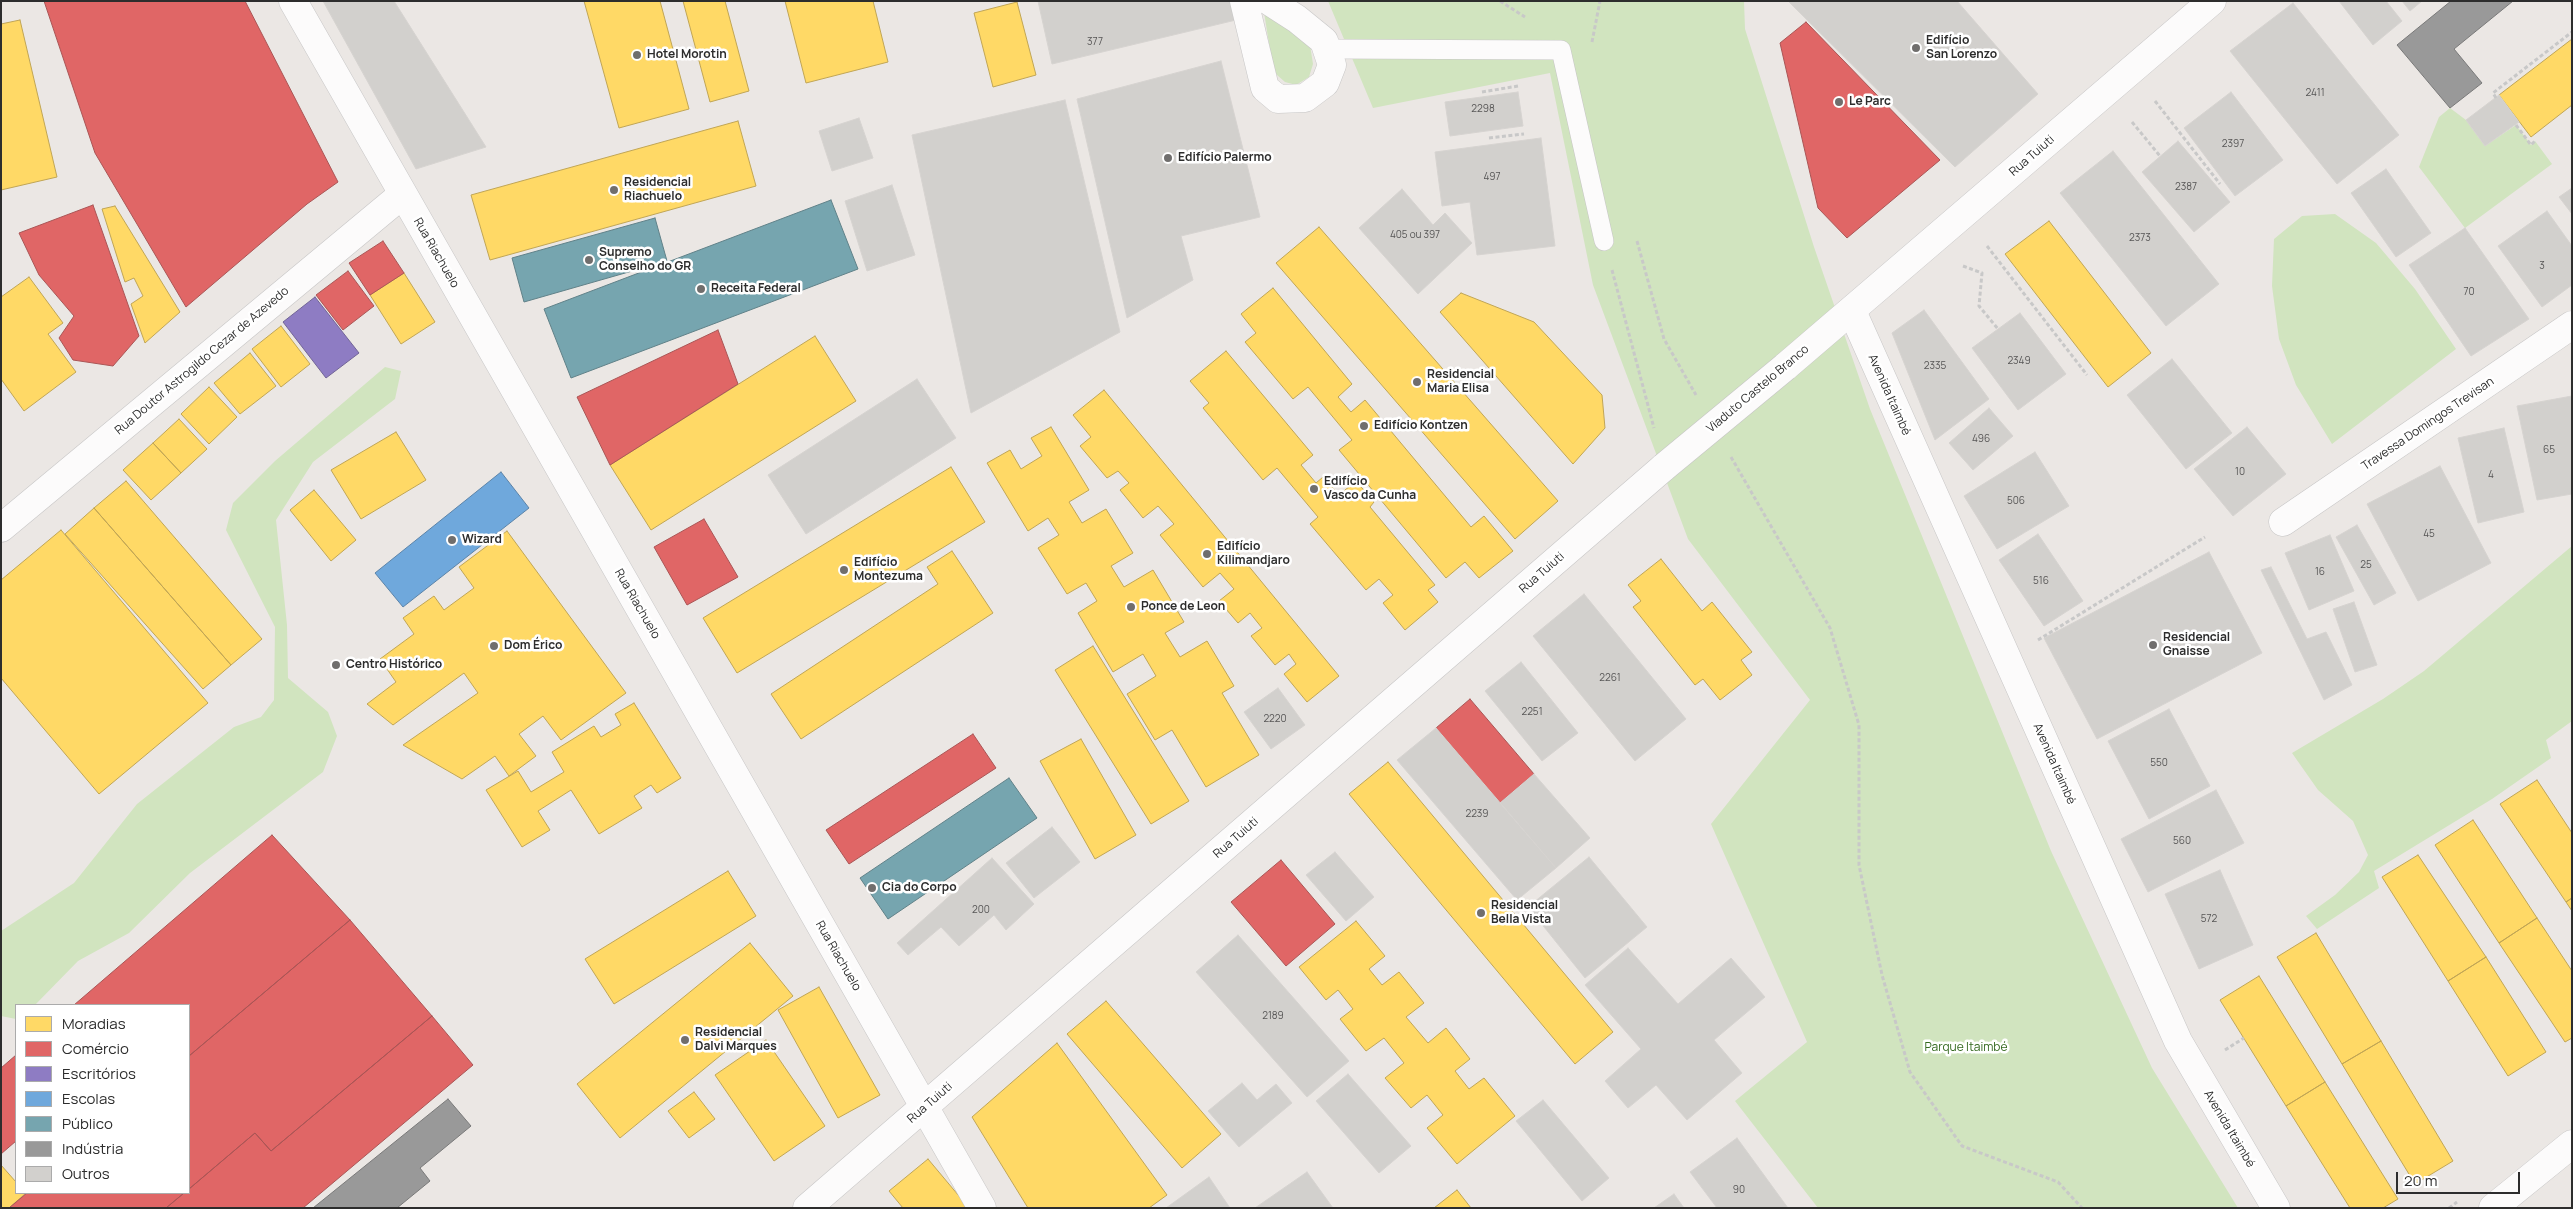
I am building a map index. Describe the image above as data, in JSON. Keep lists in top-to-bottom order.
{
  "streets": {
    "street": [
      "Rua Tuiuti",
      "Rua Riachuelo",
      "Rua Doutor Astrogildo Cezar de Azevedo",
      "Viaduto Castelo Branco",
      "Avenida Itaimbé",
      "Travessa Domingos Trevisan"
    ]
  },
  "crossings": [
    ["Rua Tuiuti", "Rua Riachuelo"],
    ["Rua Tuiuti", "Viaduto Castelo Branco"],
    ["Rua Tuiuti", "Avenida Itaimbé"],
    ["Rua Riachuelo", "Rua Doutor Astrogildo Cezar de Azevedo"],
    ["Viaduto Castelo Branco", "Avenida Itaimbé"]
  ],
  "parks": ["Parque Itaimbé"],
  "places": [
    "Edifício San Lorenzo",
    "Hotel Morotin",
    "Le Parc",
    "Edifício Palermo",
    "Residencial Riachuelo",
    "Supremo Conselho do GR",
    "Receita Federal",
    "Residencial Maria Elisa",
    "Edifício Kontzen",
    "Edifício Vasco da Cunha",
    "Wizard",
    "Edifício Kilimandjaro",
    "Edifício Montezuma",
    "Ponce de Leon",
    "Residencial Gnaisse",
    "Dom Érico",
    "Centro Histórico",
    "Cia do Corpo",
    "Residencial Bella Vista",
    "Residencial Dalvi Marques"
  ],
  "house_numbers": [
    "377",
    "2411",
    "2298",
    "2397",
    "497",
    "2387",
    "405 ou 397",
    "2373",
    "3",
    "70",
    "2349",
    "2335",
    "496",
    "65",
    "10",
    "4",
    "506",
    "45",
    "25",
    "16",
    "516",
    "2261",
    "2251",
    "2220",
    "550",
    "2239",
    "560",
    "200",
    "572",
    "2189",
    "90"
  ],
  "legend": [
    "Moradias",
    "Comércio",
    "Escritórios",
    "Escolas",
    "Público",
    "Indústria",
    "Outros"
  ],
  "scale_bar": "20 m"
}
